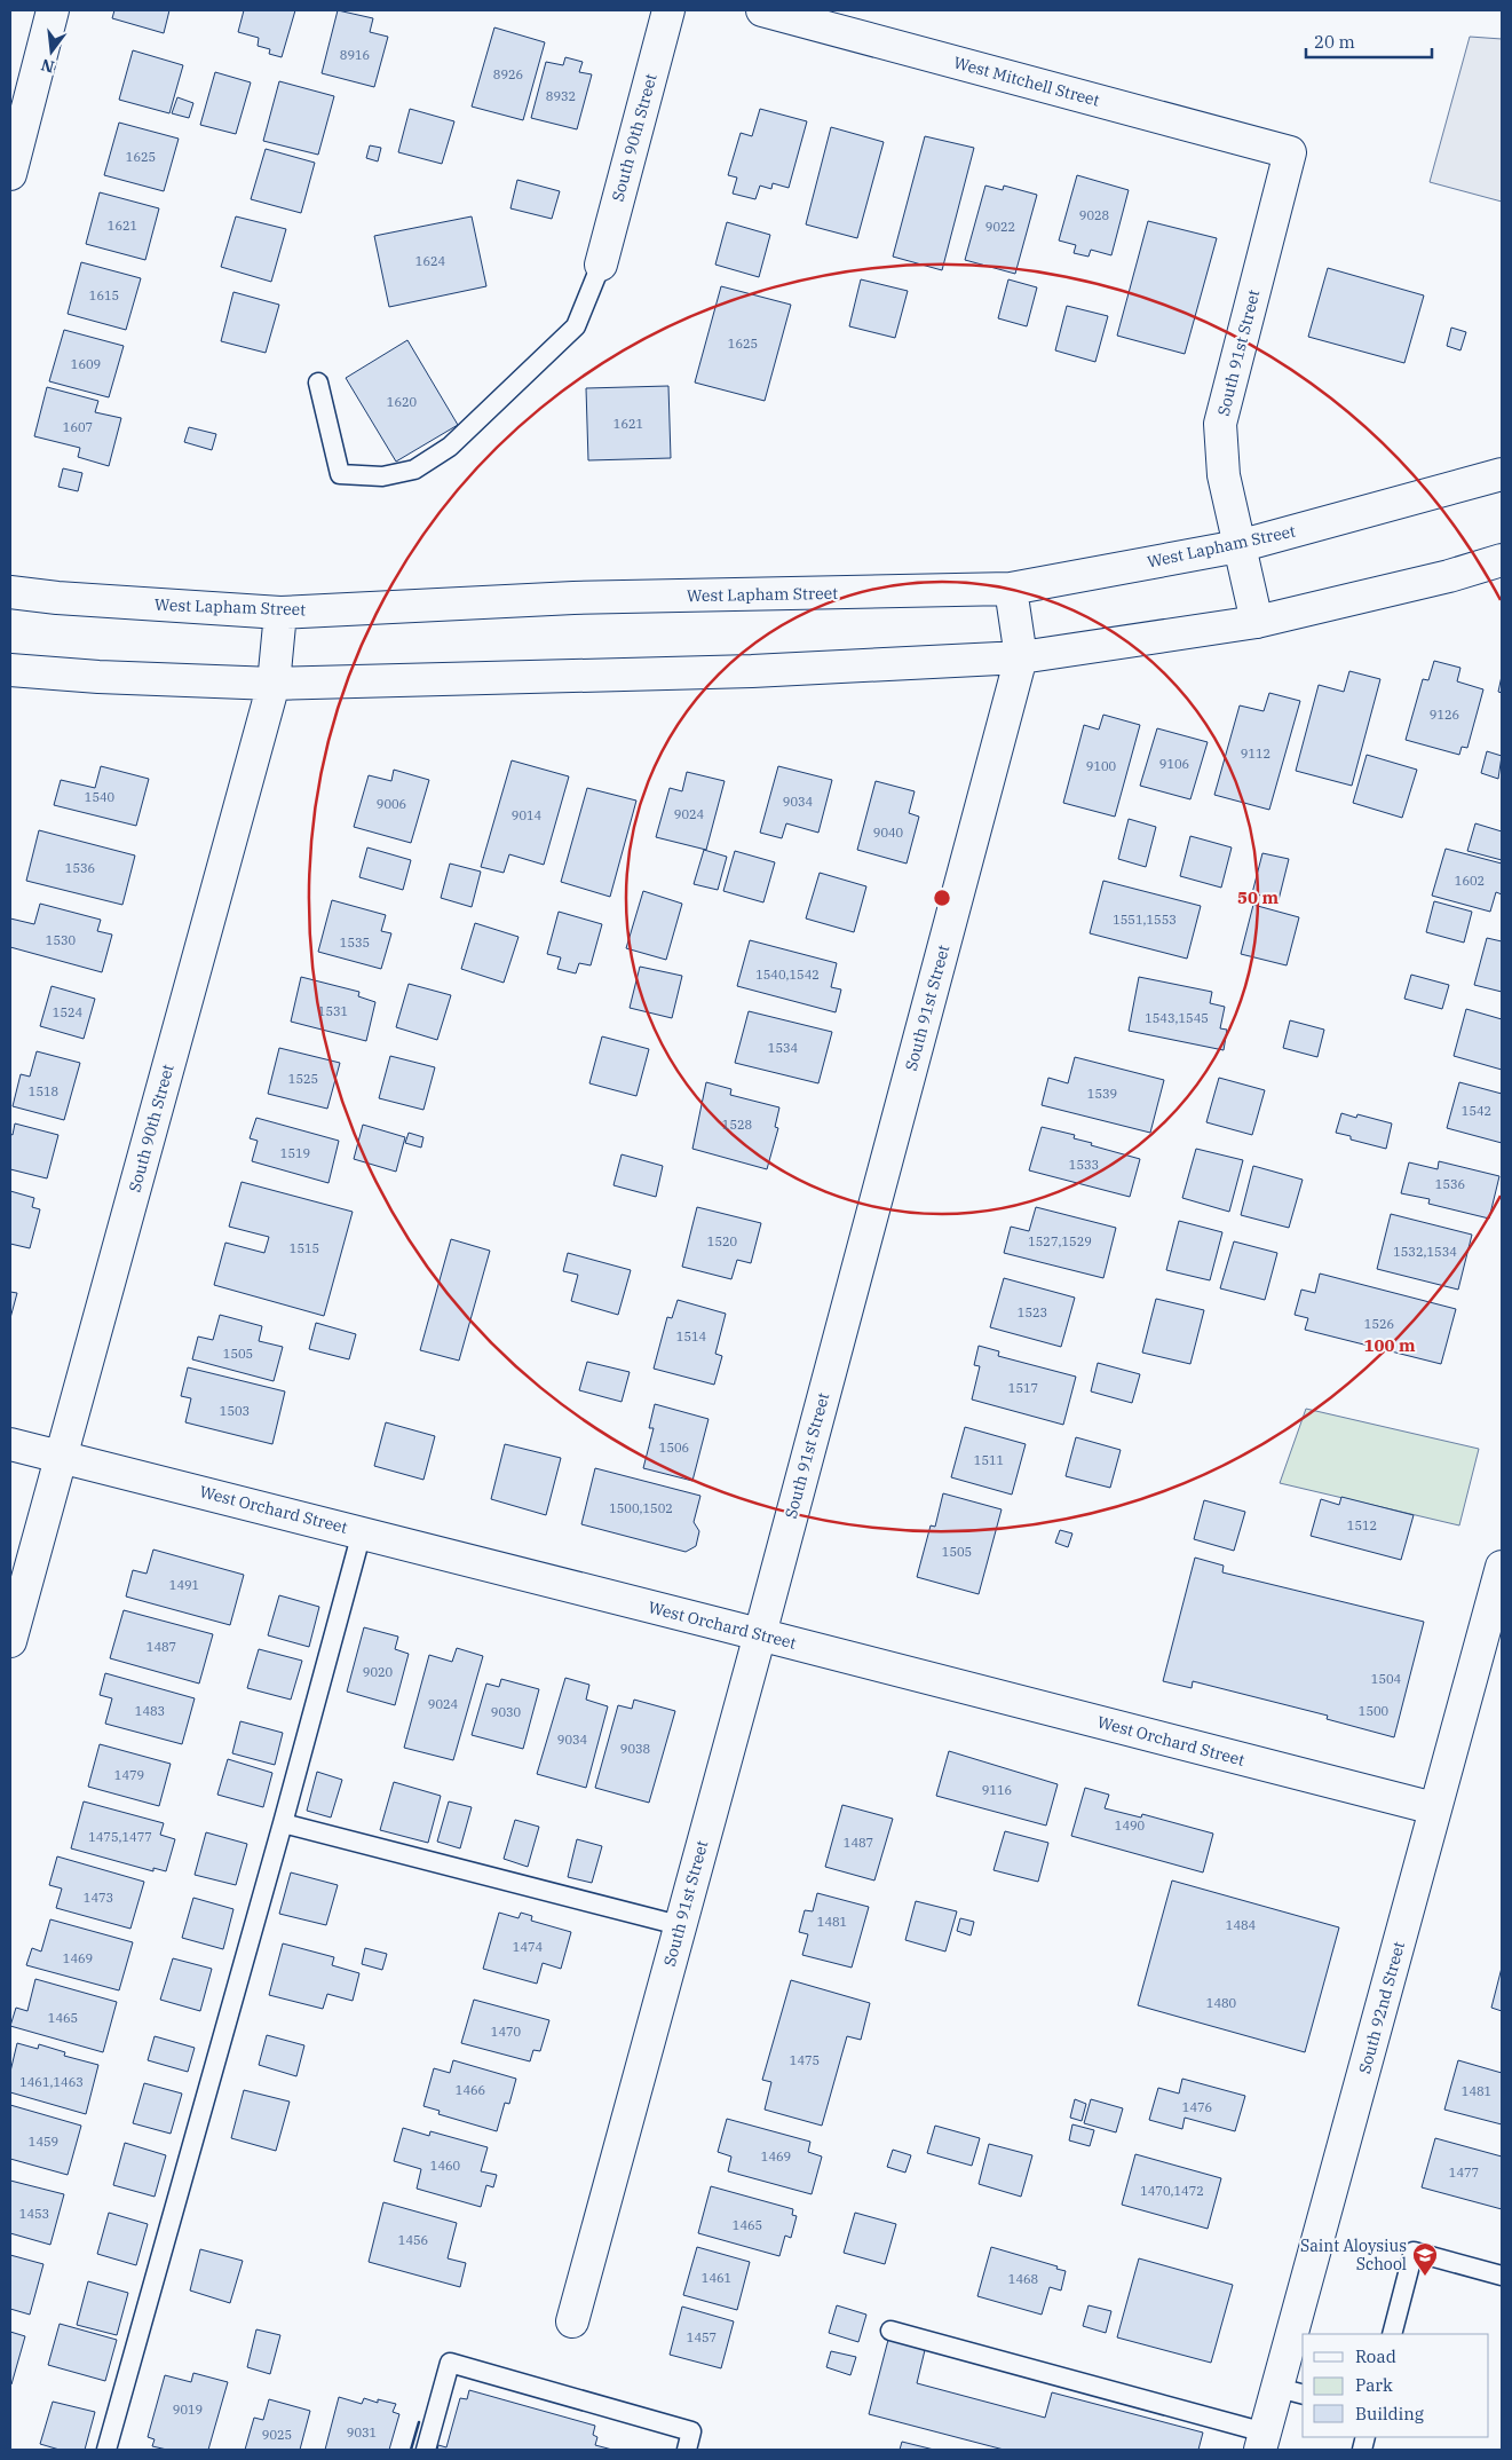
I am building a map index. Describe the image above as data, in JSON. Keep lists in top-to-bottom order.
{
  "streets": {
    "street": [
      "West Mitchell Street",
      "South 90th Street",
      "South 91st Street",
      "West Lapham Street",
      "West Orchard Street",
      "South 92nd Street"
    ]
  },
  "crossings": [
    ["West Mitchell Street", "South 91st Street"],
    ["South 90th Street", "West Lapham Street"],
    ["South 90th Street", "West Orchard Street"],
    ["South 91st Street", "West Lapham Street"],
    ["South 91st Street", "West Orchard Street"],
    ["West Orchard Street", "South 92nd Street"]
  ],
  "places": {
    "school or university": ["Saint Aloysius School"]
  },
  "house_numbers": [
    "8916",
    "8926",
    "8932",
    "1625",
    "9028",
    "1621",
    "9022",
    "1624",
    "1615",
    "1625",
    "1609",
    "1620",
    "1621",
    "1607",
    "9126",
    "9112",
    "9106",
    "9100",
    "1540",
    "9034",
    "9006",
    "9024",
    "9014",
    "9040",
    "1536",
    "1602",
    "1551,1553",
    "1530",
    "1535",
    "1540,1542",
    "1531",
    "1524",
    "1543,1545",
    "1534",
    "1525",
    "1518",
    "1539",
    "1542",
    "1528",
    "1519",
    "1533",
    "1536",
    "1520",
    "1527,1529",
    "1515",
    "1532,1534",
    "1523",
    "1526",
    "1514",
    "1505",
    "1517",
    "1503",
    "1506",
    "1511",
    "1500,1502",
    "1512",
    "1505",
    "1491",
    "1487",
    "9020",
    "1504",
    "9024",
    "1483",
    "1500",
    "9030",
    "9034",
    "9038",
    "1479",
    "9116",
    "1490",
    "1475,1477",
    "1487",
    "1473",
    "1481",
    "1484",
    "1474",
    "1469",
    "1480",
    "1465",
    "1470",
    "1475",
    "1461,1463",
    "1466",
    "1481",
    "1476",
    "1459",
    "1469",
    "1460",
    "1477",
    "1470,1472",
    "1453",
    "1465",
    "1456",
    "1461",
    "1468",
    "1457",
    "9019",
    "9031",
    "9025"
  ],
  "legend": ["Road", "Park", "Building"],
  "scale_bar": "20 m",
  "north": "bottom",
  "rings": ["50 m", "100 m"]
}
